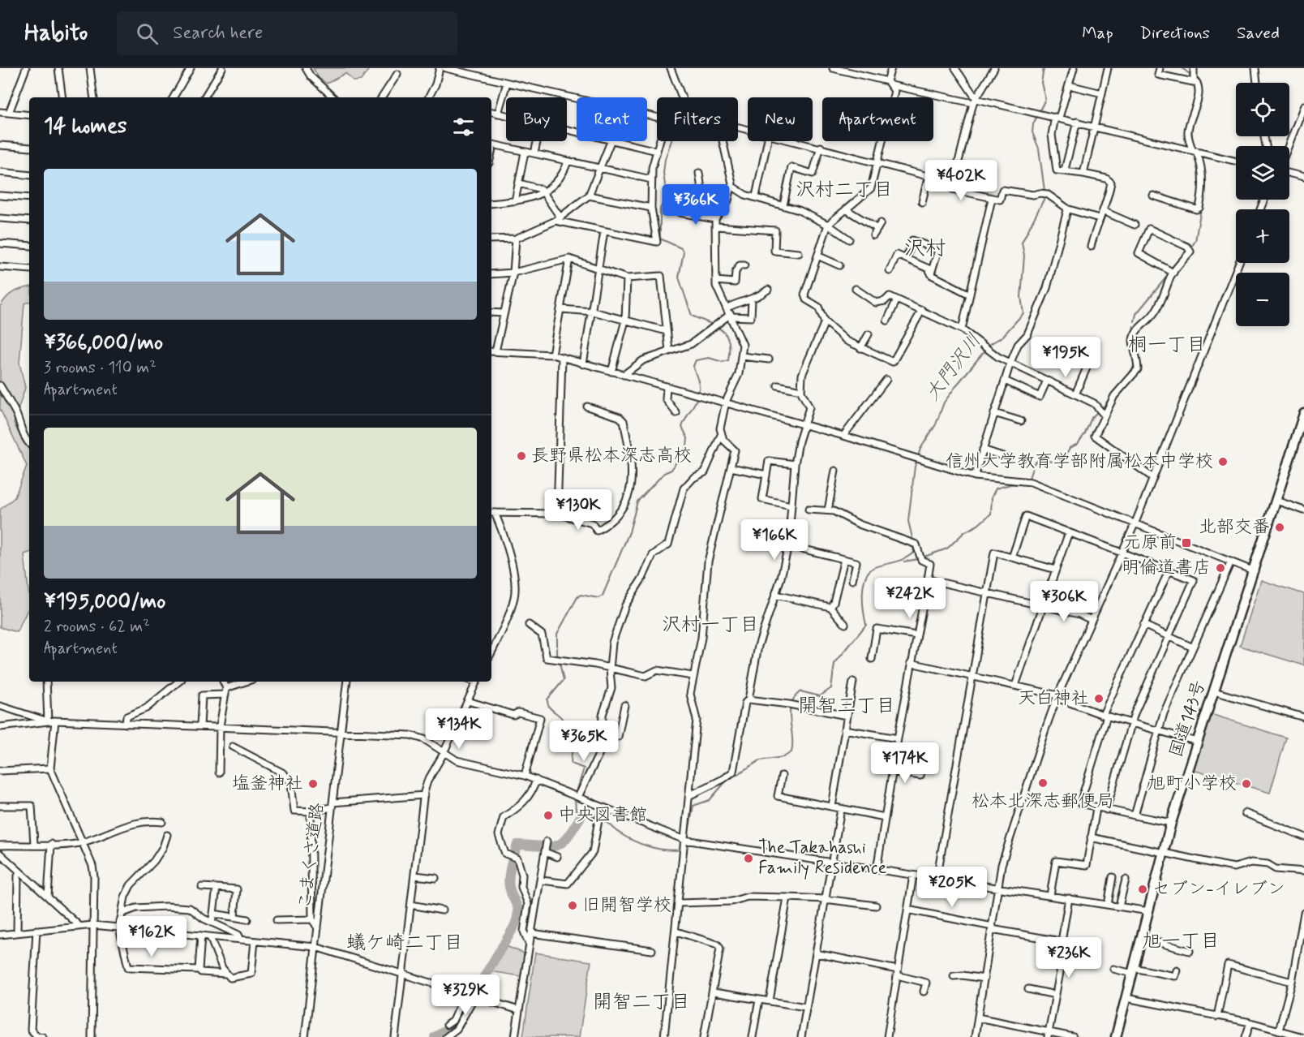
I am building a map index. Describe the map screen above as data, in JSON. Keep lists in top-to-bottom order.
{
  "streets": {
    "highway": ["国道143号"],
    "street": ["こまくさ道路"]
  },
  "districts": [
    "沢村二丁目",
    "沢村",
    "桐一丁目",
    "沢村一丁目",
    "開智三丁目",
    "旭一丁目",
    "蟻ケ崎二丁目",
    "開智二丁目"
  ],
  "water": ["大門沢川"],
  "places": {
    "other": [
      "長野県松本深志高校",
      "信州大学教育学部附属松本中学校",
      "北部交番",
      "明倫道書店",
      "天白神社",
      "松本北深志郵便局",
      "塩釜神社",
      "旭町小学校",
      "中央図書館",
      "The Takahashi Family Residence",
      "セブン-イレブン",
      "旧開智学校"
    ],
    "transit": ["元原前"]
  },
  "page": {
    "header": "Habito",
    "search": "Search here",
    "nav": ["Map", "Directions", "Saved"],
    "map_buttons": ["+", "−"],
    "chip": [
      "Buy",
      "Rent",
      "Filters",
      "New",
      "Apartment"
    ],
    "heading": "14 homes",
    "list": [
      {
        "name": "¥366,000/mo",
        "note": "3 rooms · 110 m² · Apartment"
      },
      {
        "name": "¥195,000/mo",
        "note": "2 rooms · 62 m² · Apartment"
      }
    ],
    "price": [
      "¥402K",
      "¥366K",
      "¥195K",
      "¥130K",
      "¥166K",
      "¥242K",
      "¥306K",
      "¥134K",
      "¥365K",
      "¥174K",
      "¥205K",
      "¥162K",
      "¥236K",
      "¥329K"
    ]
  }
}
